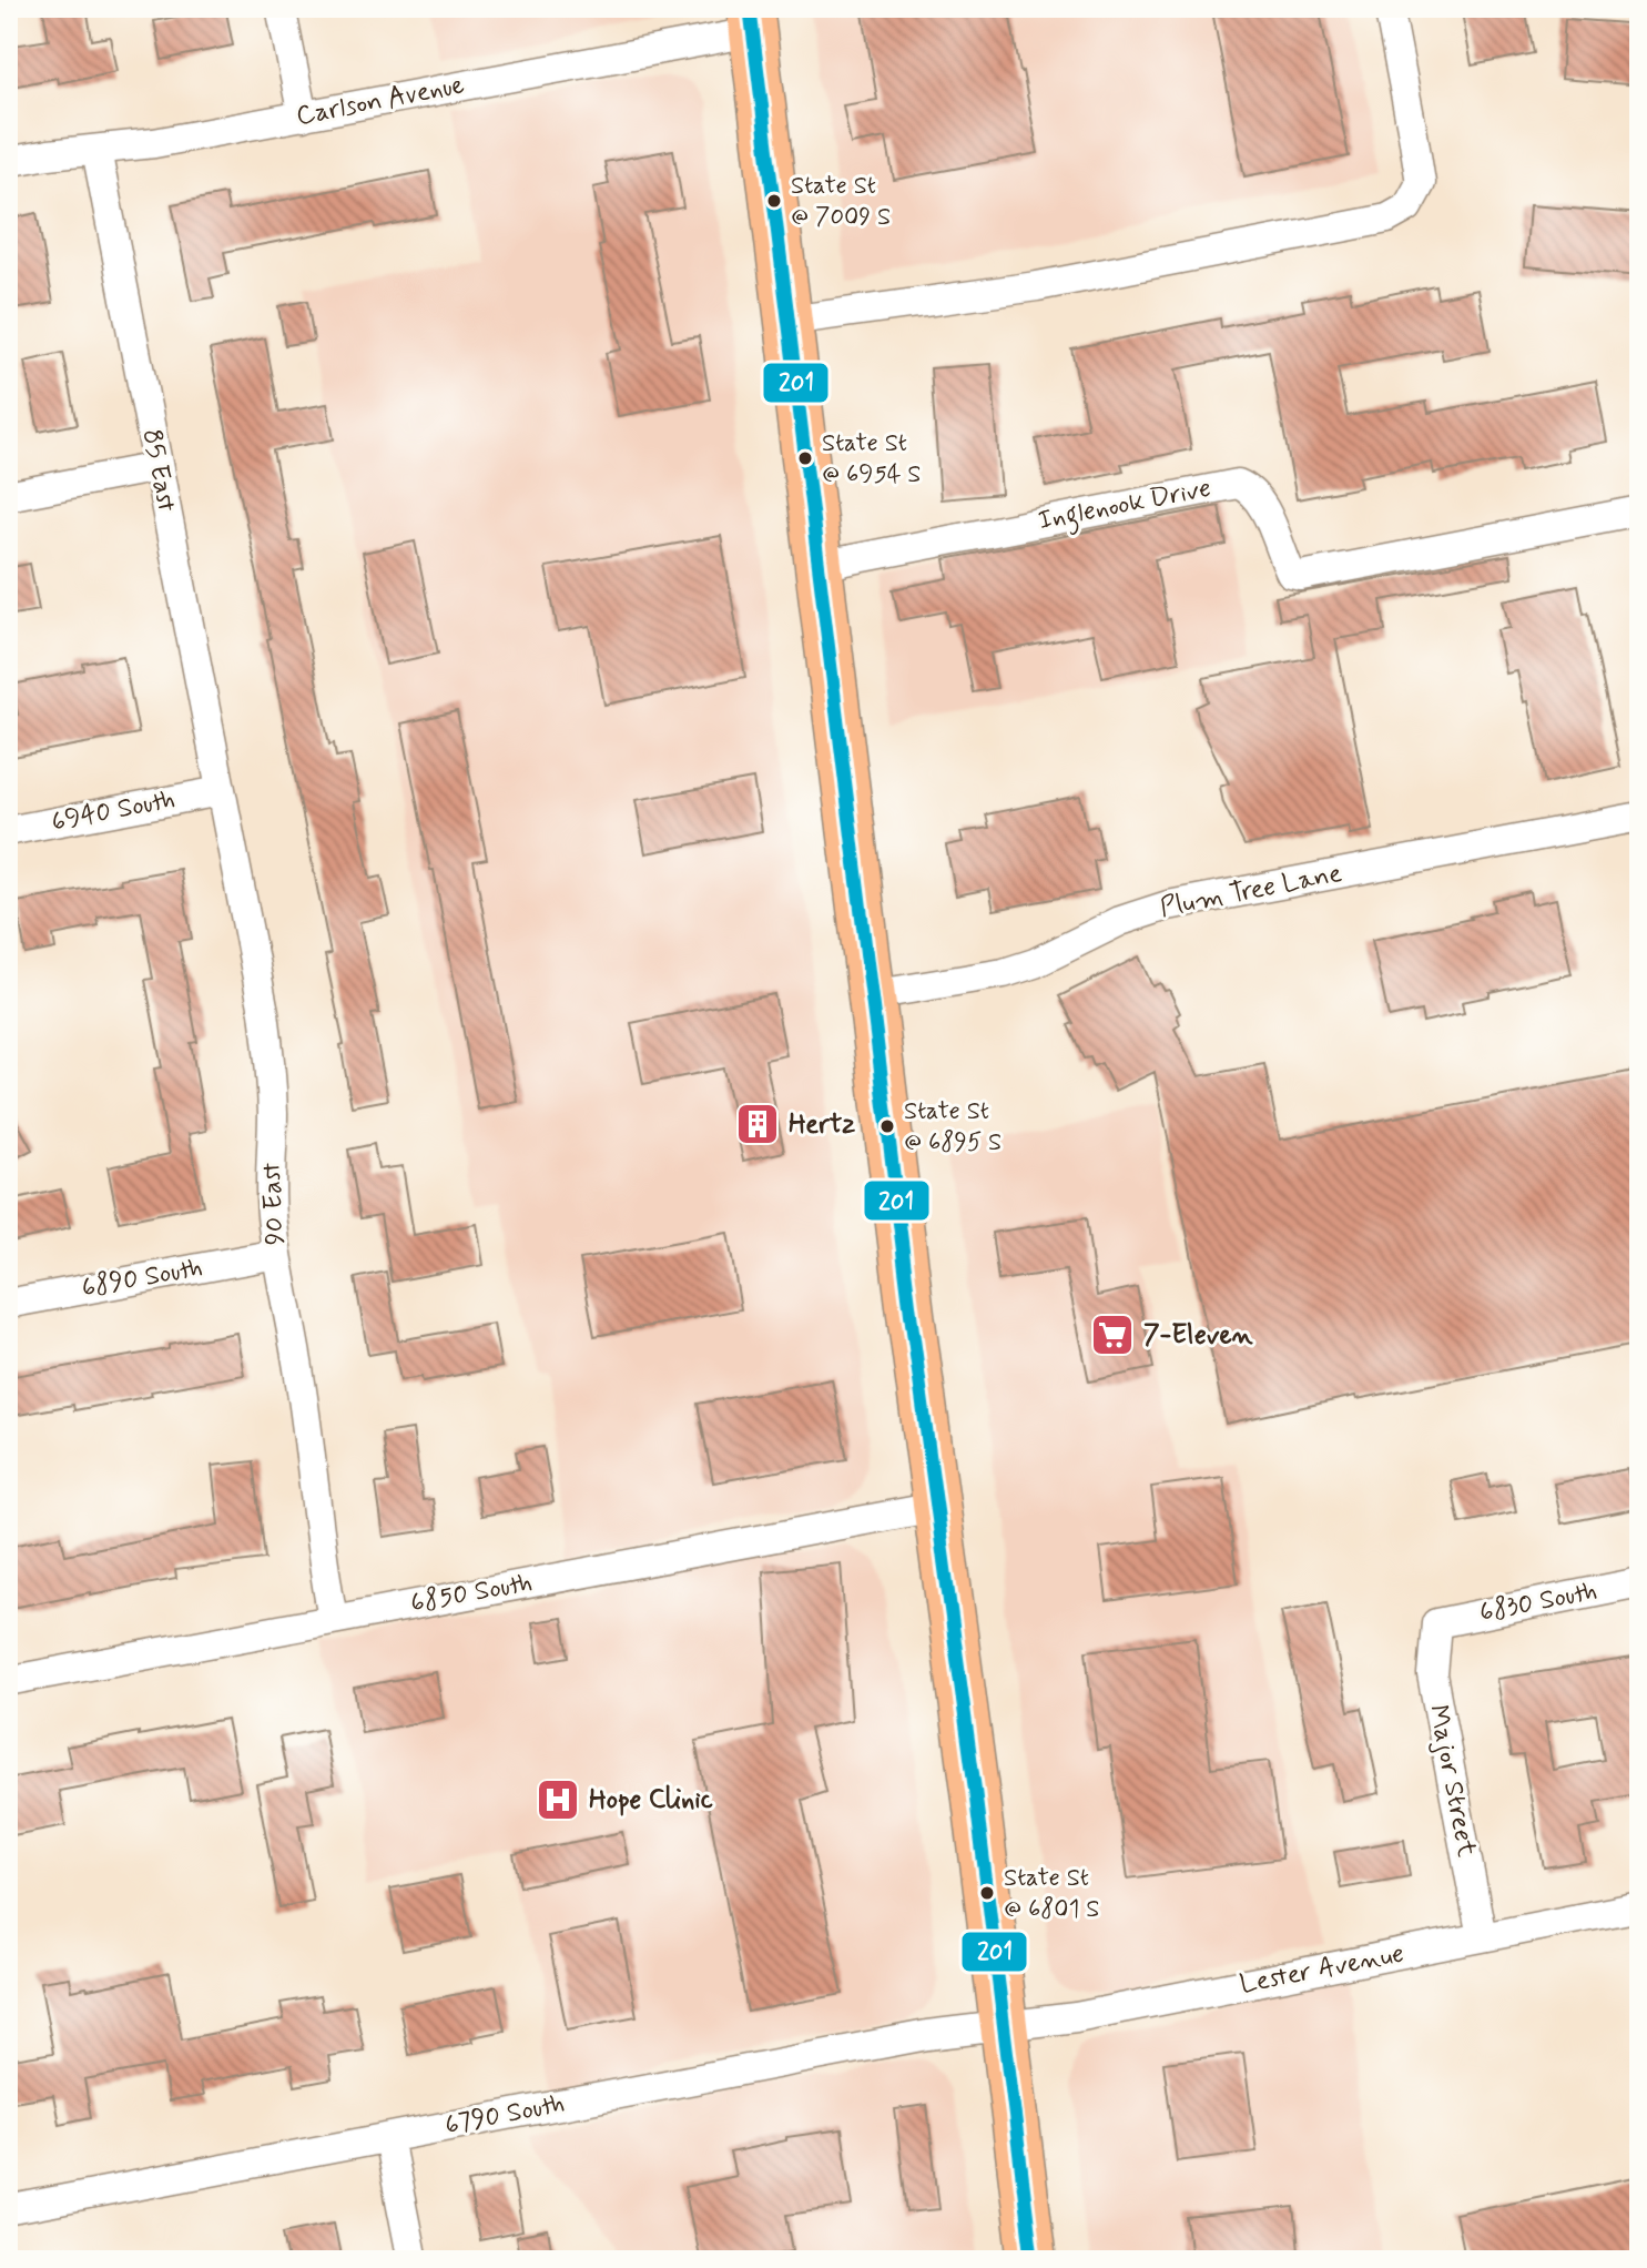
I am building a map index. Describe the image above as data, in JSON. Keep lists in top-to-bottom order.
{
  "streets": {
    "street": [
      "Carlson Avenue",
      "85 East",
      "Inglenook Drive",
      "6940 South",
      "Plum Tree Lane",
      "90 East",
      "6890 South",
      "6850 South",
      "6830 South",
      "Major Street",
      "Lester Avenue",
      "6790 South"
    ]
  },
  "crossings": [
    ["Carlson Avenue", "85 East"],
    ["85 East", "6940 South"],
    ["85 East", "90 East"],
    ["6940 South", "90 East"],
    ["90 East", "6890 South"],
    ["90 East", "6850 South"],
    ["6830 South", "Major Street"],
    ["Major Street", "Lester Avenue"],
    ["Lester Avenue", "6790 South"]
  ],
  "places": {
    "other": [
      "State St @ 7009 S",
      "State St @ 6954 S",
      "State St @ 6895 S",
      "State St @ 6801 S"
    ],
    "building": ["Hertz"],
    "supermarket": ["7-Eleven"],
    "hospital": ["Hope Clinic"]
  },
  "lines": ["transit line 201"]
}
